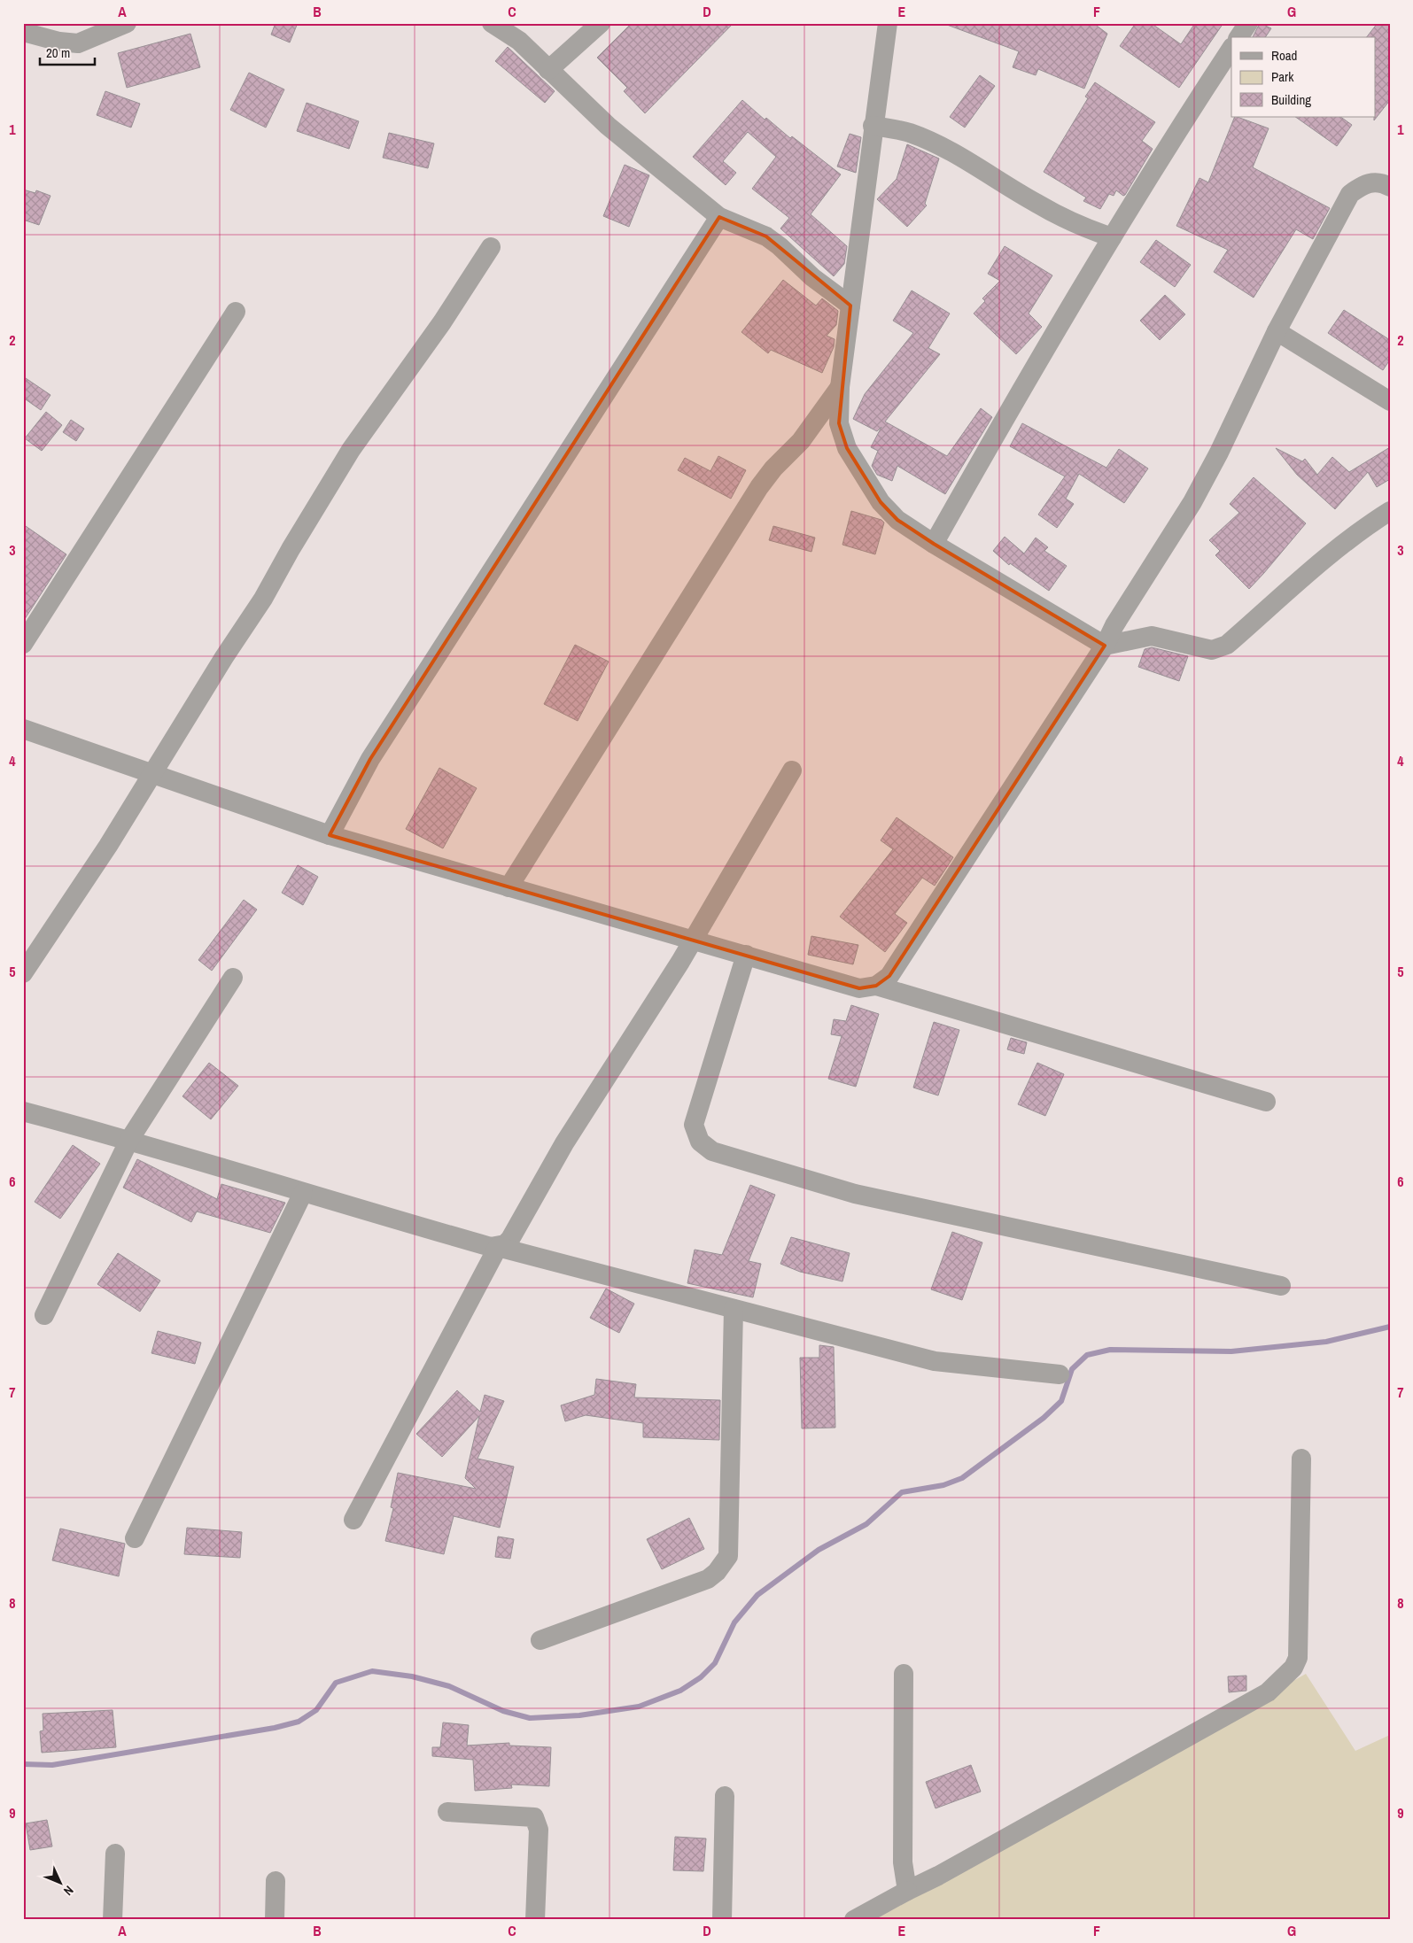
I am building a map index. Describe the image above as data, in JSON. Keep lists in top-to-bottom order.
{
  "legend": ["Road", "Park", "Building"],
  "scale_bar": "20 m",
  "north": "bottom right",
  "grid": {
    "columns": [
      "A",
      "B",
      "C",
      "D",
      "E",
      "F",
      "G"
    ],
    "rows": [
      "1",
      "2",
      "3",
      "4",
      "5",
      "6",
      "7",
      "8",
      "9"
    ]
  }
}
